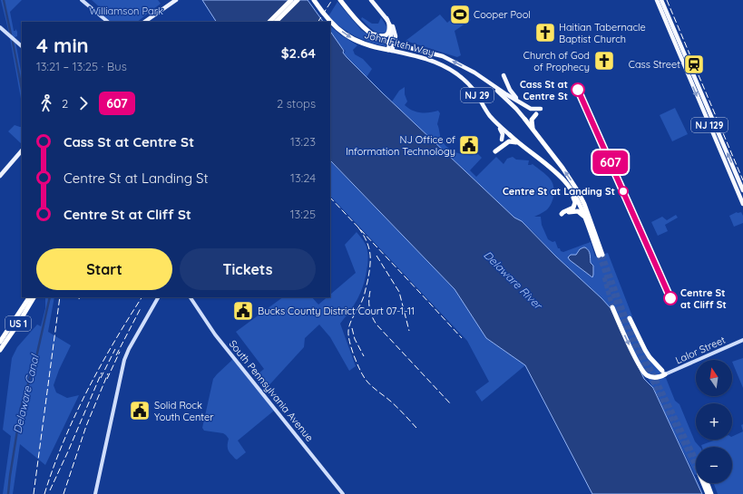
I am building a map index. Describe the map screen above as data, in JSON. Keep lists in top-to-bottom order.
{
  "streets": {
    "highway": [
      "John Fitch Way",
      "NJ 29",
      "NJ 129",
      "US 1"
    ],
    "main road": ["Lalor Street", "South Pennsylvania Avenue"]
  },
  "crossings": [
    ["John Fitch Way", "NJ 29"]
  ],
  "water": ["Delaware River", "Delaware Canal"],
  "parks": ["Williamson Park"],
  "places": {
    "sports": ["Cooper Pool"],
    "church": ["Haitian Tabernacle Baptist Church", "Church of God of Prophecy"],
    "station": ["Cass Street"],
    "other": ["Cass St at Centre St", "Centre St at Landing St", "Centre St at Cliff St"],
    "public building": ["NJ Office of Information Technology", "Bucks County District Court 07-1-11", "Solid Rock Youth Center"]
  },
  "lines": ["bus line 607"],
  "north": "top",
  "page": {
    "on_map": "607",
    "heading": ["4 min", "13:21 – 13:25 · Bus", "$2.64"],
    "legs": ["2", "607", "2 stops"],
    "list": [
      {
        "name": "Cass St at Centre St",
        "value": "13:23"
      },
      {
        "name": "Centre St at Landing St",
        "value": "13:24"
      },
      {
        "name": "Centre St at Cliff St",
        "value": "13:25"
      }
    ],
    "buttons": ["Start", "Tickets"],
    "map_buttons": ["+", "−"]
  }
}
